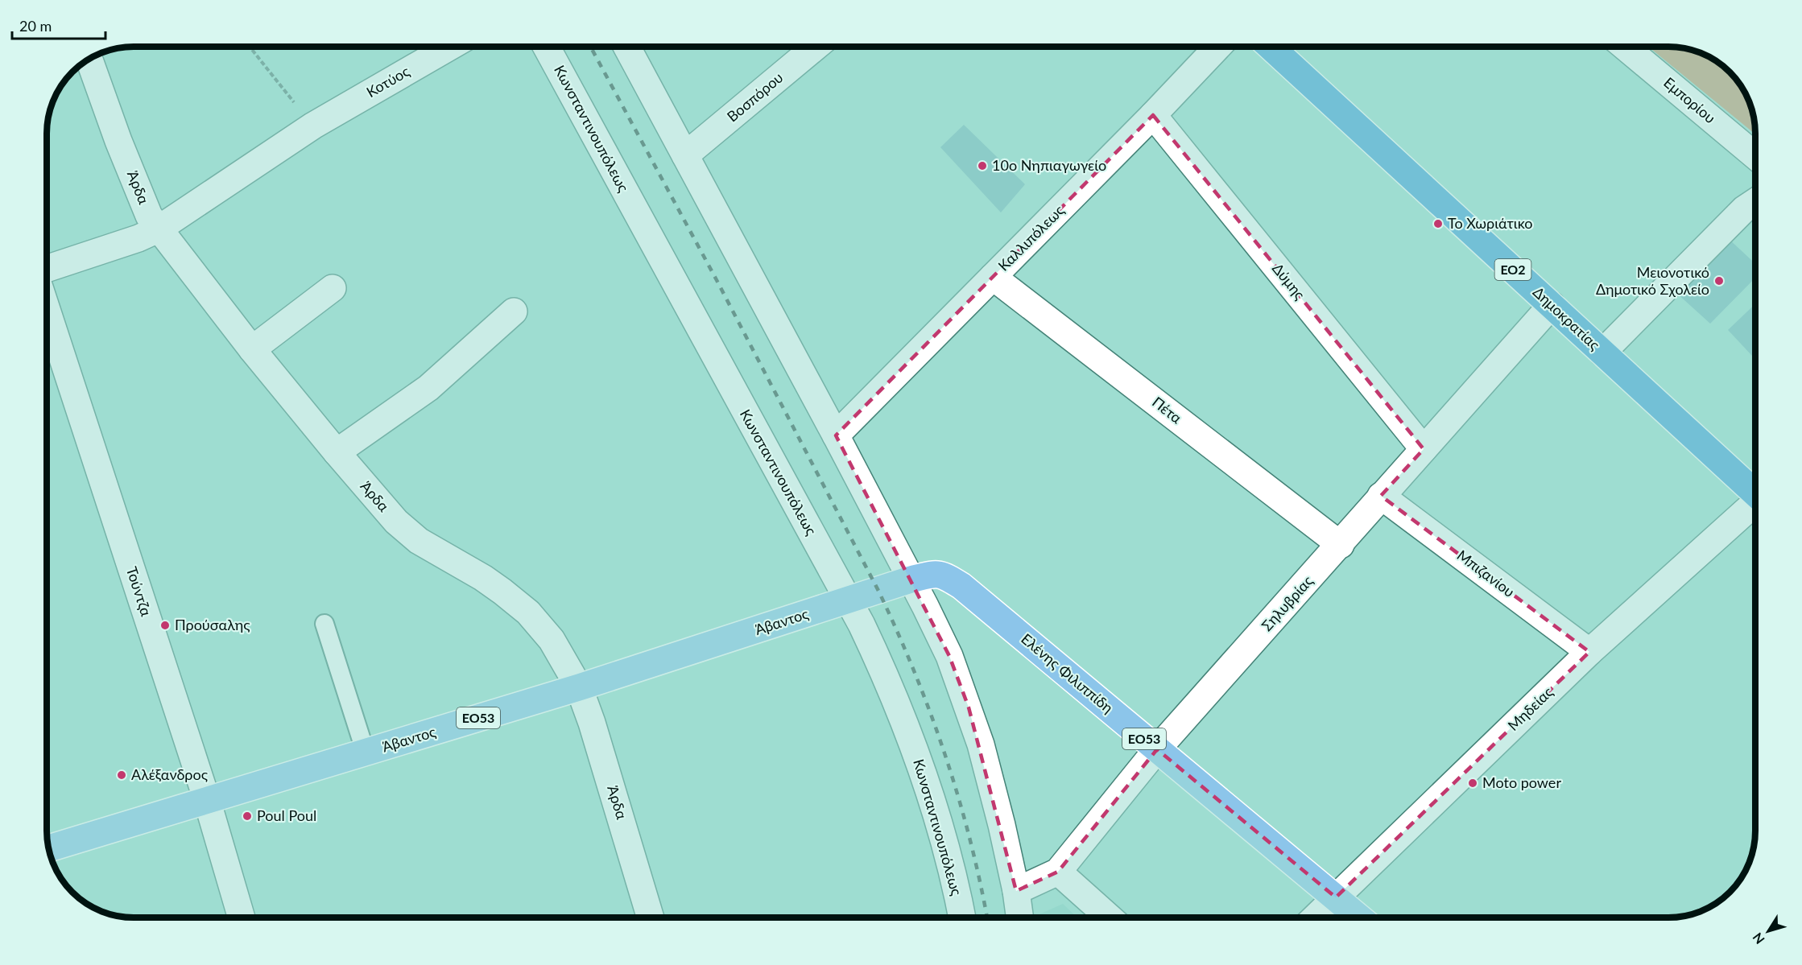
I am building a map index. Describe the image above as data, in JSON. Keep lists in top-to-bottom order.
{
  "streets": {
    "highway": ["ΕΟ2", "Δημοκρατίας"],
    "main road": ["Άβαντος", "Ελένης Φιλιππίδη", "ΕΟ53"],
    "street": [
      "Κοτύος",
      "Βοσπόρου",
      "Εμπορίου",
      "Κωνσταντινουπόλεως",
      "Άρδα",
      "Καλλιπόλεως",
      "Δύμης",
      "Πέτα",
      "Μπιζανίου",
      "Τούντζα",
      "Σηλυβρίας",
      "Μηδείας"
    ]
  },
  "crossings": [
    ["Κοτύος", "Άρδα"],
    ["Κωνσταντινουπόλεως", "Άβαντος"],
    ["Άρδα", "Άβαντος"],
    ["Καλλιπόλεως", "Δύμης"],
    ["Καλλιπόλεως", "Πέτα"],
    ["Δύμης", "Σηλυβρίας"],
    ["Δημοκρατίας", "Σηλυβρίας"],
    ["Πέτα", "Σηλυβρίας"],
    ["Μπιζανίου", "Σηλυβρίας"],
    ["Μπιζανίου", "Μηδείας"],
    ["Τούντζα", "Άβαντος"],
    ["Σηλυβρίας", "Ελένης Φιλιππίδη"],
    ["Άβαντος", "Ελένης Φιλιππίδη"],
    ["Ελένης Φιλιππίδη", "Μηδείας"]
  ],
  "places": [
    "10ο Νηπιαγωγείο",
    "Το Χωριάτικο",
    "Μειονοτικό Δημοτικό Σχολείο",
    "Προύσαλης",
    "Αλέξανδρος",
    "Moto power",
    "Poul Poul"
  ],
  "scale_bar": "20 m",
  "north": "bottom left"
}
